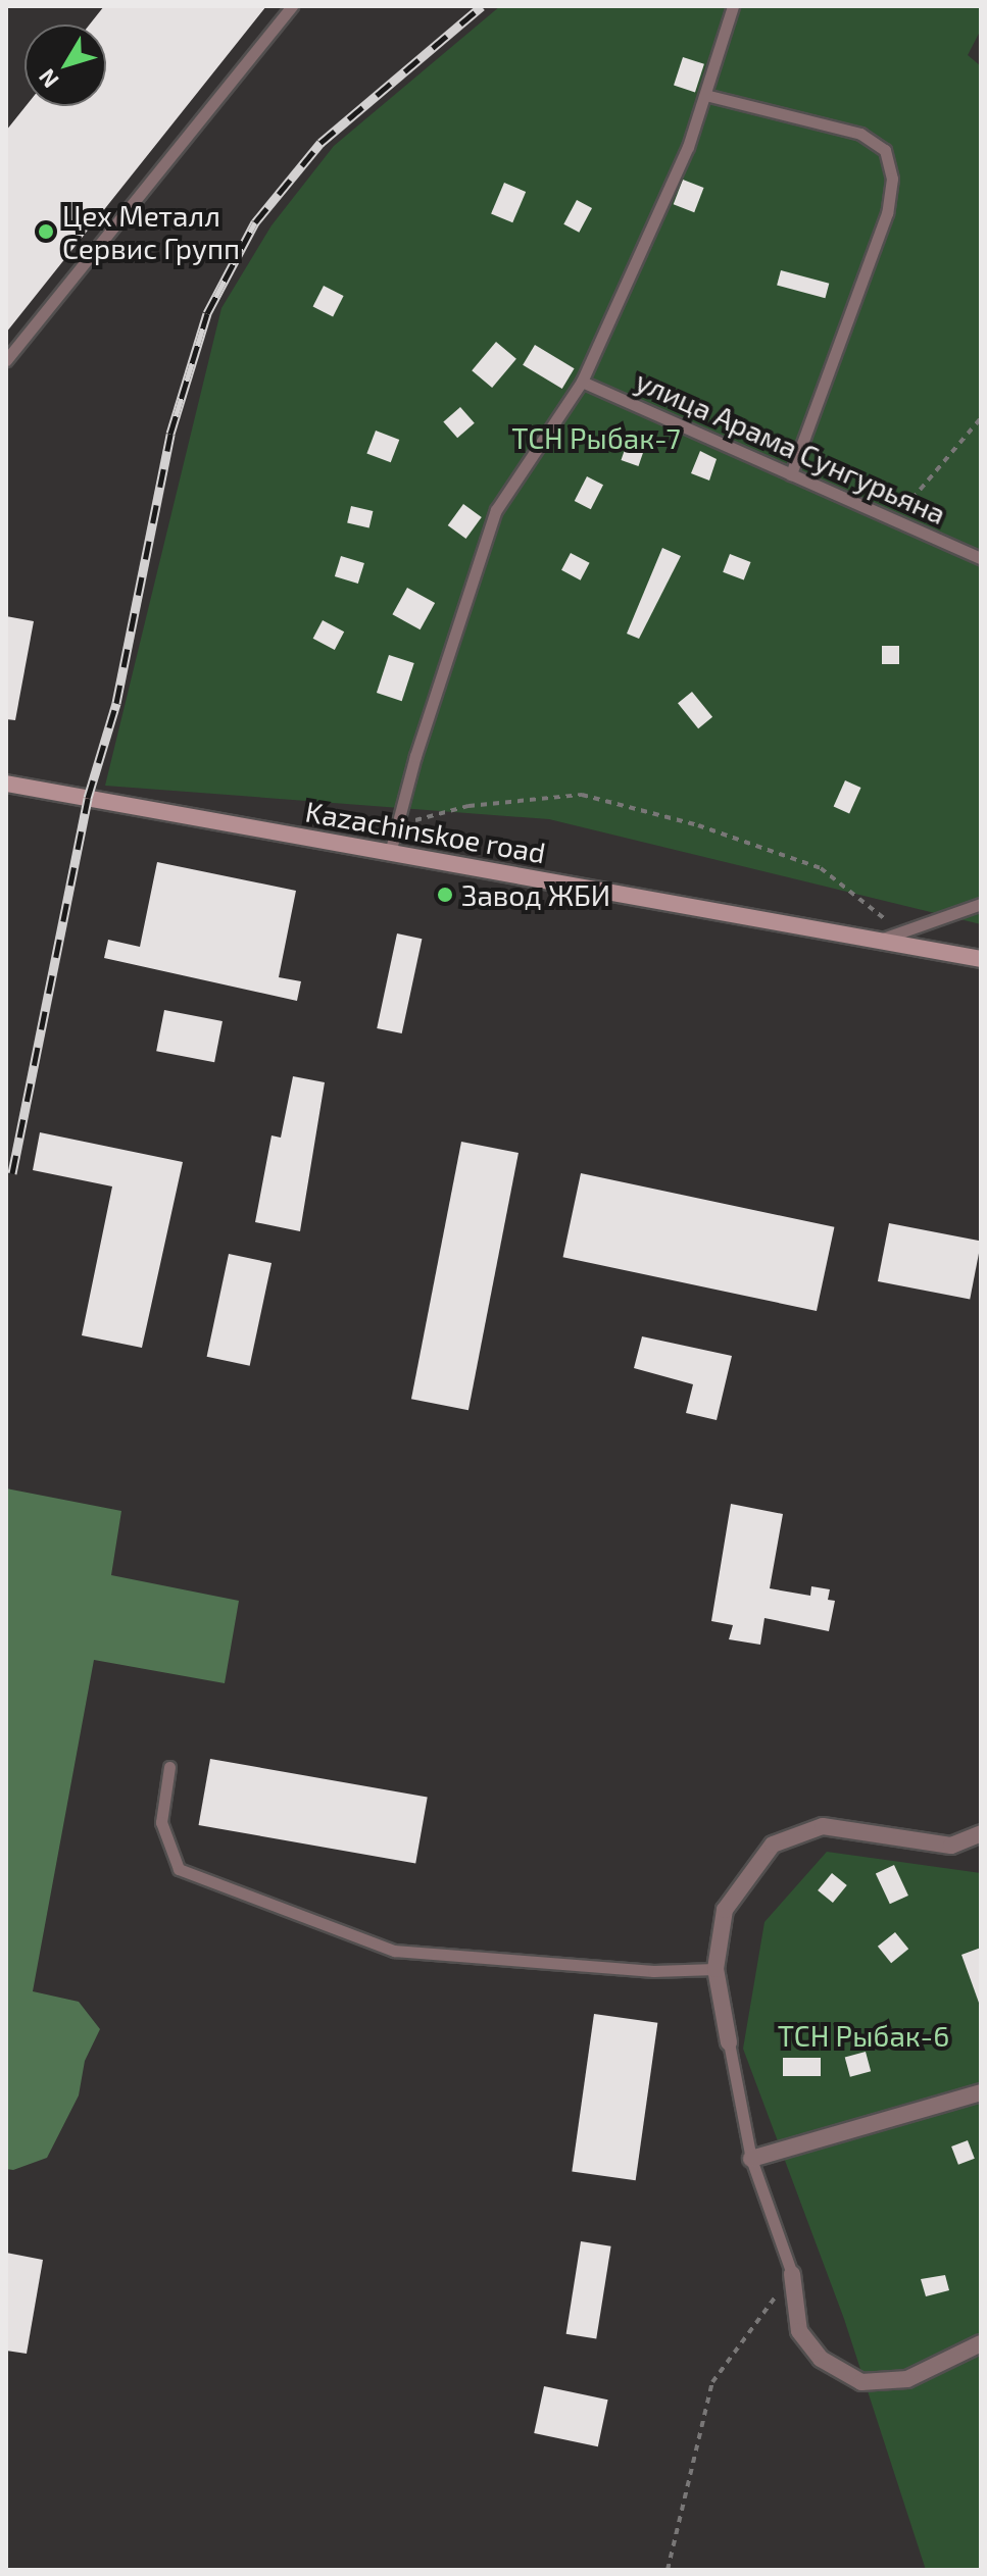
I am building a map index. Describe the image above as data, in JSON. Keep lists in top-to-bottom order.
{
  "streets": {
    "main road": ["Kazachinskoe road"],
    "lane": ["улица Арама Сунгурьяна"]
  },
  "parks": ["ТСН Рыбак-7", "ТСН Рыбак-6"],
  "places": ["Цех Металл Сервис Групп", "Завод ЖБИ"],
  "north": "bottom left"
}
